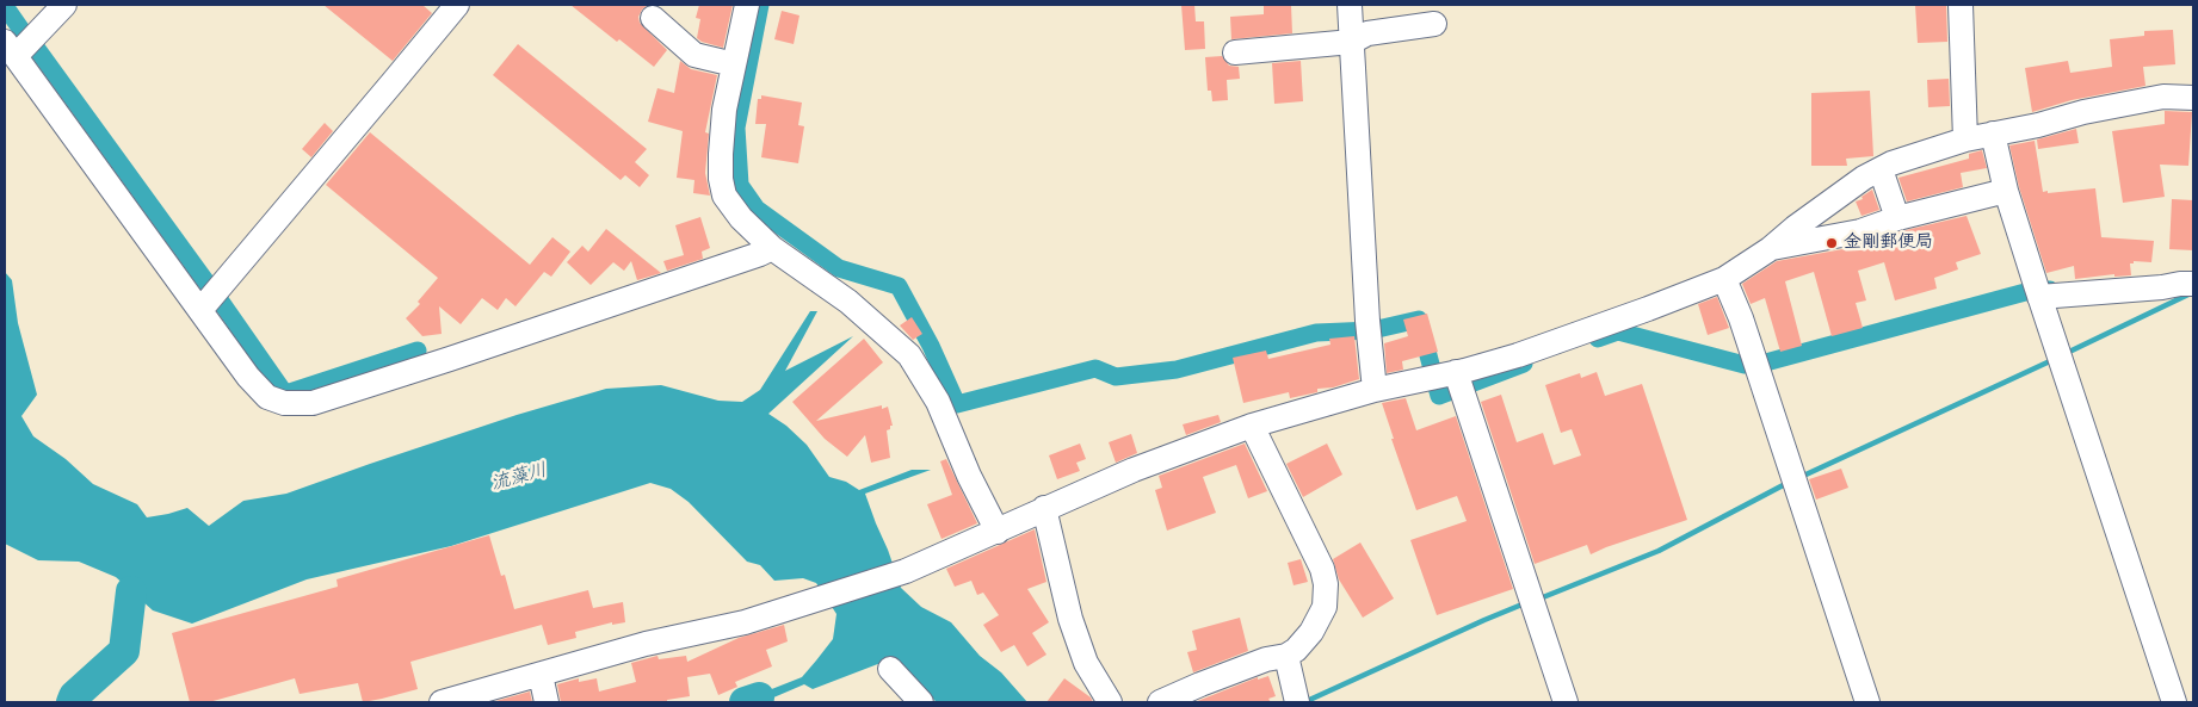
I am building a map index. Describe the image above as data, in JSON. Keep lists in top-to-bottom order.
{
  "water": ["流藻川"],
  "places": ["金剛郵便局"]
}
